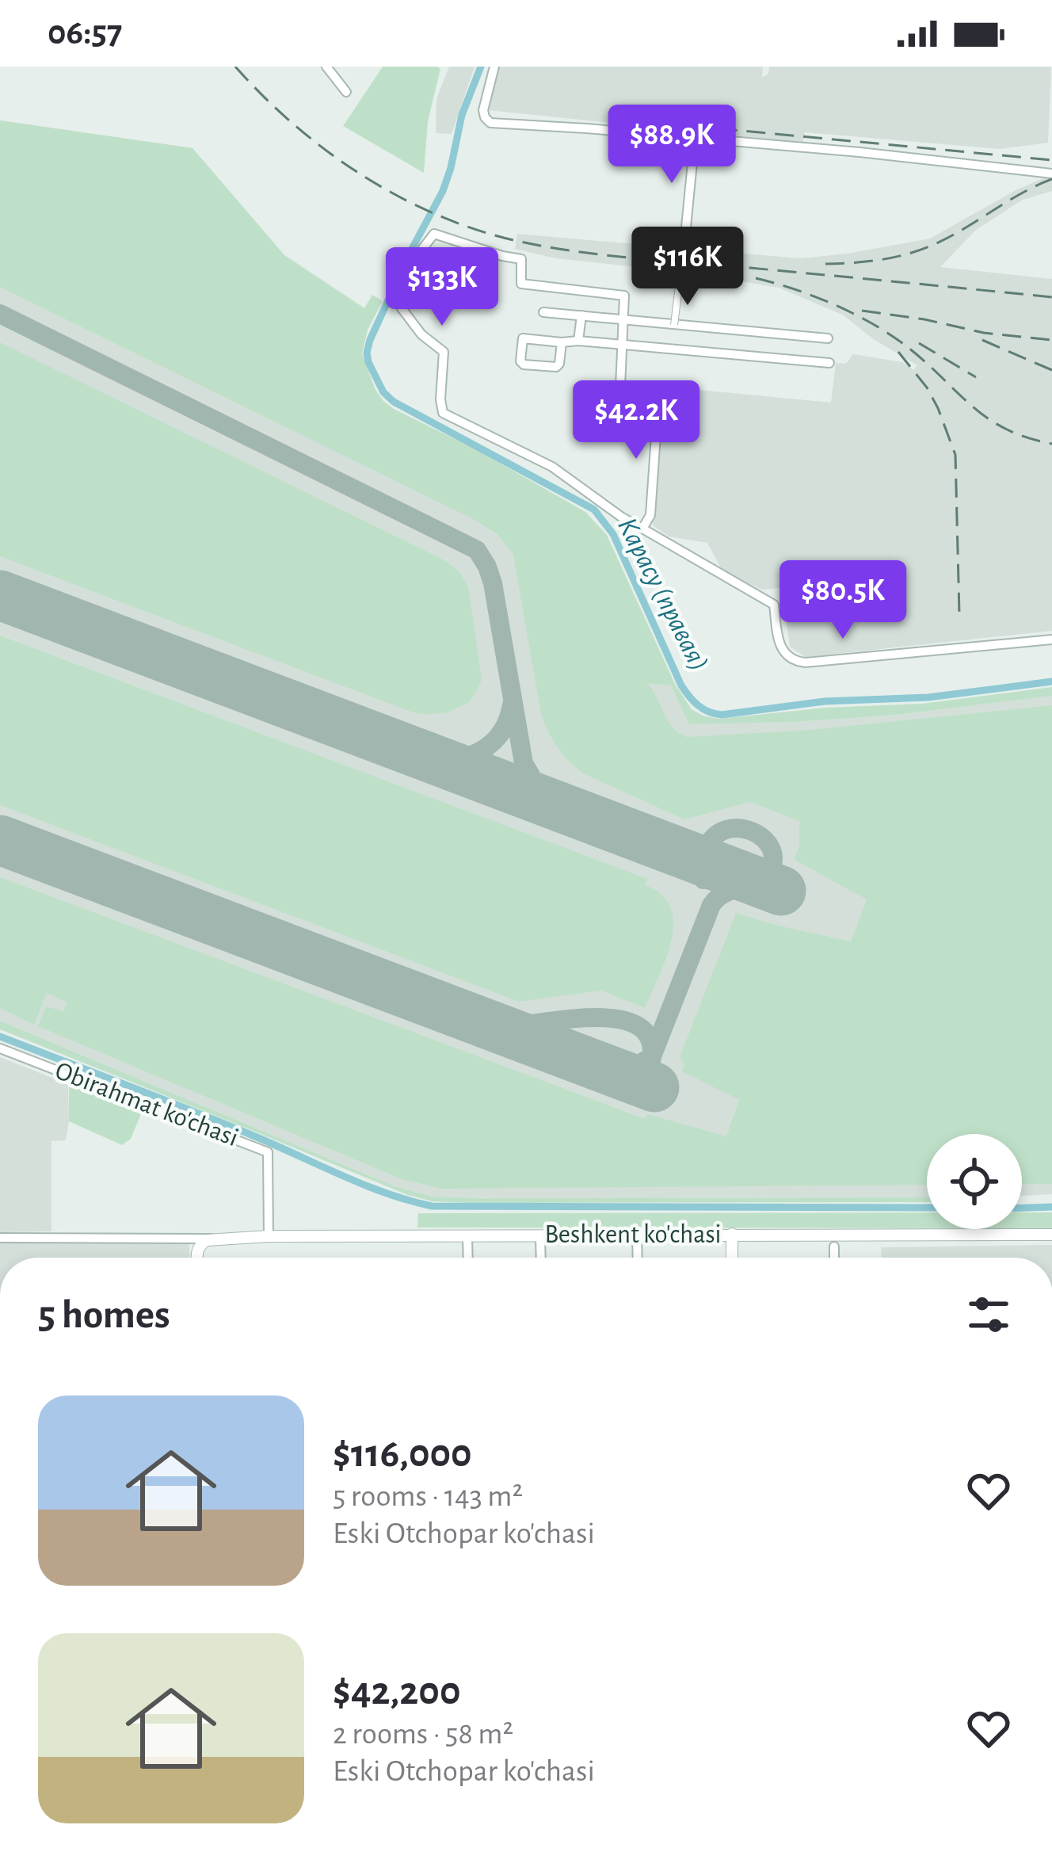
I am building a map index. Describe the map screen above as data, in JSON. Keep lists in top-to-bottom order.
{
  "streets": {
    "street": ["Obirahmat ko'chasi", "Beshkent ko'chasi"]
  },
  "crossings": [
    ["Obirahmat ko'chasi", "Beshkent ko'chasi"]
  ],
  "water": ["Карасу (правая)"],
  "page": {
    "status": "06:57",
    "price": [
      "$88.9K",
      "$116K",
      "$133K",
      "$42.2K",
      "$80.5K"
    ],
    "heading": "5 homes",
    "list": [
      {
        "name": "$116,000",
        "note": "5 rooms · 143 m² · Eski Otchopar ko'chasi"
      },
      {
        "name": "$42,200",
        "note": "2 rooms · 58 m² · Eski Otchopar ko'chasi"
      }
    ]
  }
}
